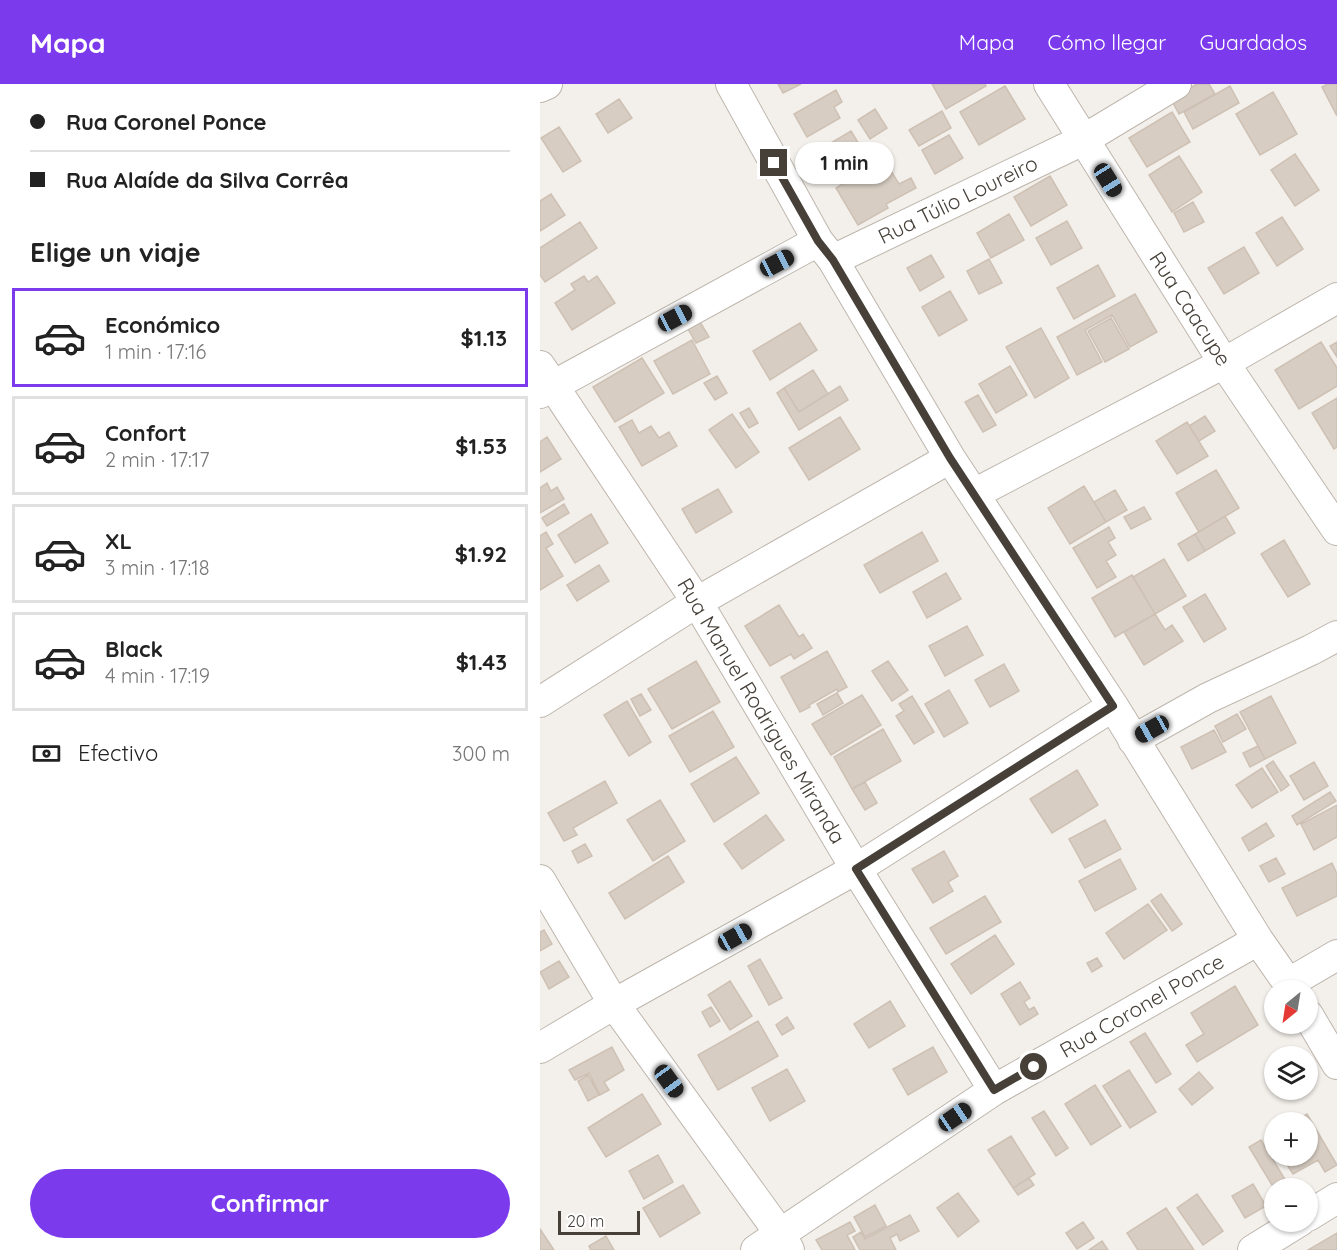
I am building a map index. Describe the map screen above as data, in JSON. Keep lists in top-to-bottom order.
{
  "streets": {
    "street": [
      "Rua Túlio Loureiro",
      "Rua Caacupe",
      "Rua Manuel Rodrigues Miranda",
      "Rua Coronel Ponce"
    ]
  },
  "crossings": [
    ["Rua Túlio Loureiro", "Rua Caacupe"],
    ["Rua Túlio Loureiro", "Rua Manuel Rodrigues Miranda"],
    ["Rua Manuel Rodrigues Miranda", "Rua Coronel Ponce"]
  ],
  "scale_bar": "20 m",
  "north": "bottom left",
  "page": {
    "header": "Mapa",
    "nav": ["Mapa", "Cómo llegar", "Guardados"],
    "banner": ["Rua Coronel Ponce", "Rua Alaíde da Silva Corrêa"],
    "bubble": "1 min",
    "heading": "Elige un viaje",
    "list": [
      {
        "name": "Económico",
        "note": "1 min · 17:16",
        "value": "$1.13"
      },
      {
        "name": "Confort",
        "note": "2 min · 17:17",
        "value": "$1.53"
      },
      {
        "name": "XL",
        "note": "3 min · 17:18",
        "value": "$1.92"
      },
      {
        "name": "Black",
        "note": "4 min · 17:19",
        "value": "$1.43"
      }
    ],
    "pay": ["Efectivo", "300 m"],
    "map_buttons": ["+", "−"],
    "buttons": "Confirmar",
    "scale": "20 m"
  }
}
